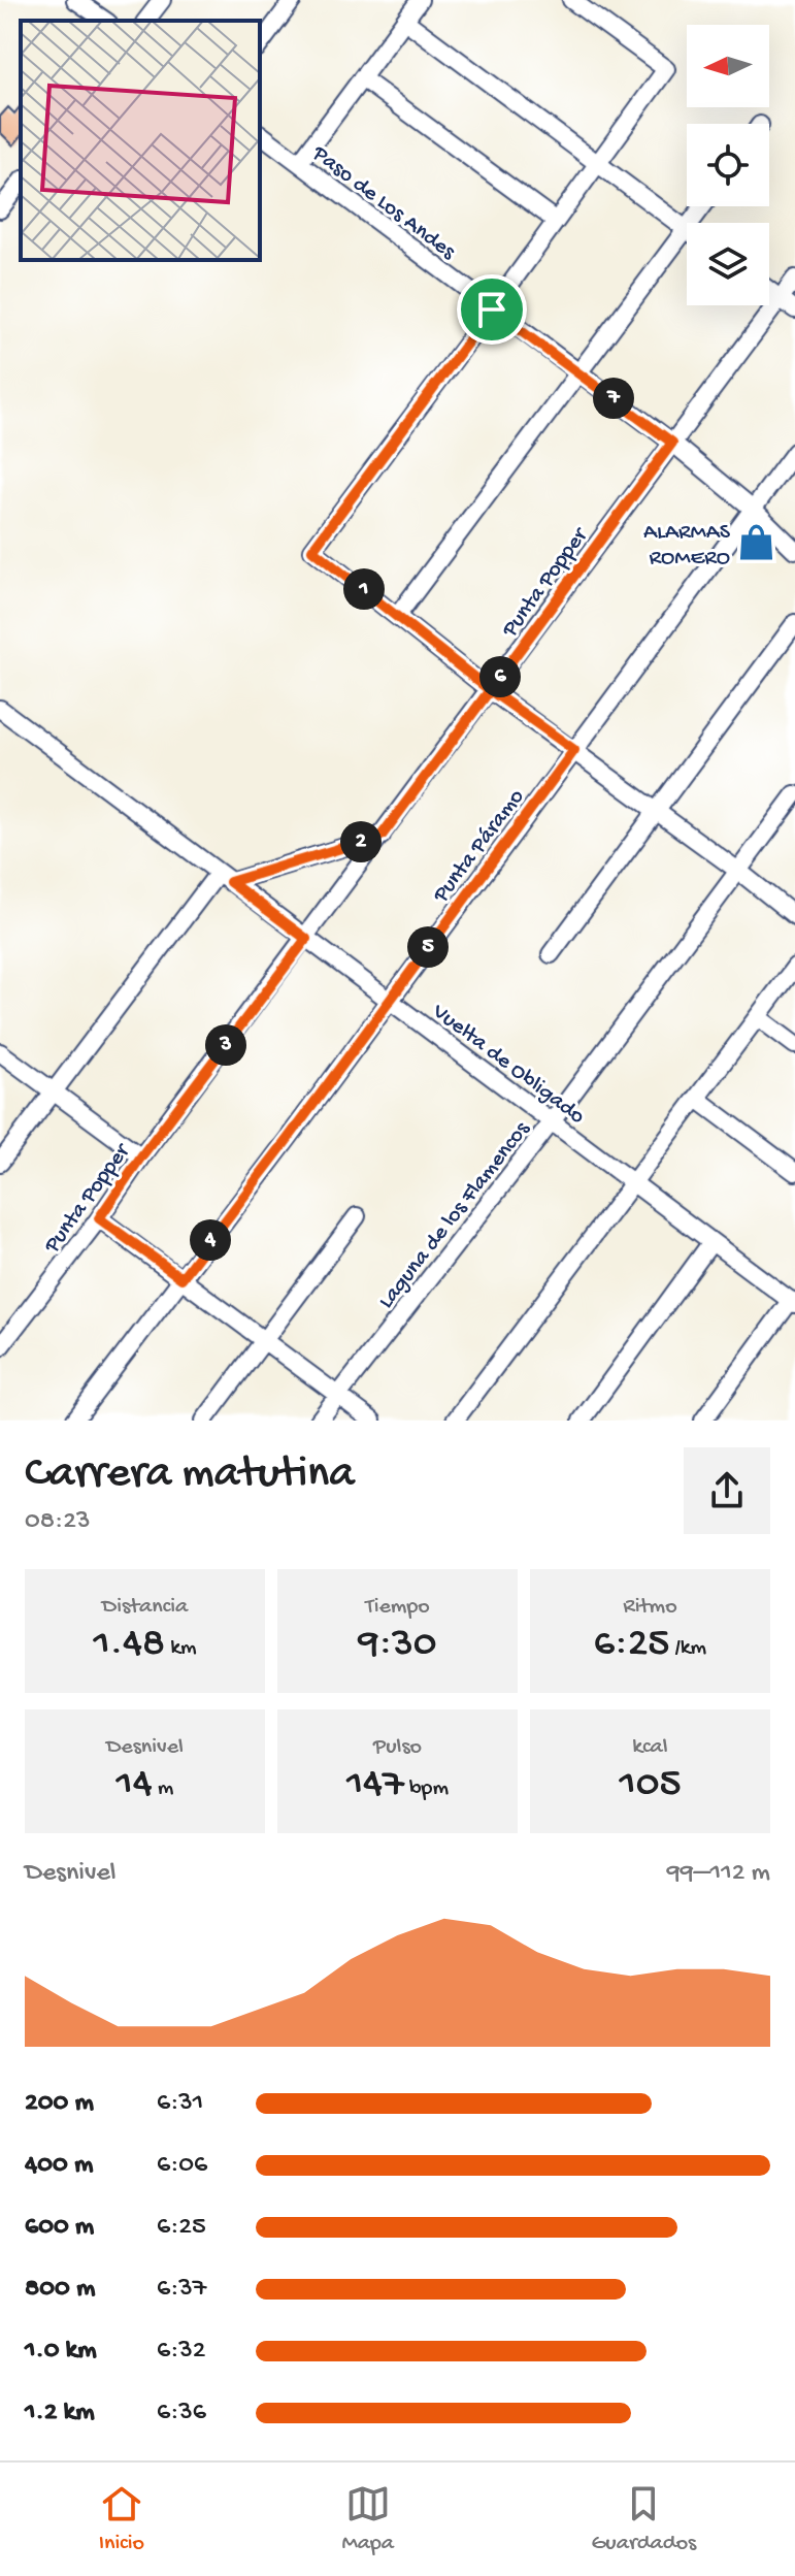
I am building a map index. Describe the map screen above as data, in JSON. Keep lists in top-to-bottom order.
{
  "streets": {
    "street": [
      "Paso de Los Andes",
      "Punta Popper",
      "Punta Páramo",
      "Vuelta de Obligado",
      "Laguna de los Flamencos"
    ]
  },
  "crossings": [
    ["Paso de Los Andes", "Punta Popper"],
    ["Paso de Los Andes", "Punta Páramo"],
    ["Punta Popper", "Vuelta de Obligado"],
    ["Punta Páramo", "Vuelta de Obligado"],
    ["Vuelta de Obligado", "Laguna de los Flamencos"]
  ],
  "places": {
    "shop": ["ALARMAS ROMERO"]
  },
  "north": "left",
  "page": {
    "pins": [
      "7",
      "1",
      "6",
      "2",
      "5",
      "3",
      "4"
    ],
    "heading": ["Carrera matutina", "08:23"],
    "stats": [
      ["Distancia", "1.48 km"],
      ["Tiempo", "9:30"],
      ["Ritmo", "6:25 /km"],
      ["Desnivel", "14 m"],
      ["Pulso", "147 bpm"],
      ["kcal", "105"]
    ],
    "chart": ["Desnivel", "99–112 m"],
    "list": [
      {
        "name": "200 m",
        "note": "6:31"
      },
      {
        "name": "400 m",
        "note": "6:06"
      },
      {
        "name": "600 m",
        "note": "6:25"
      },
      {
        "name": "800 m",
        "note": "6:37"
      },
      {
        "name": "1.0 km",
        "note": "6:32"
      },
      {
        "name": "1.2 km",
        "note": "6:36"
      }
    ],
    "tabs": ["Inicio", "Mapa", "Guardados"]
  }
}
